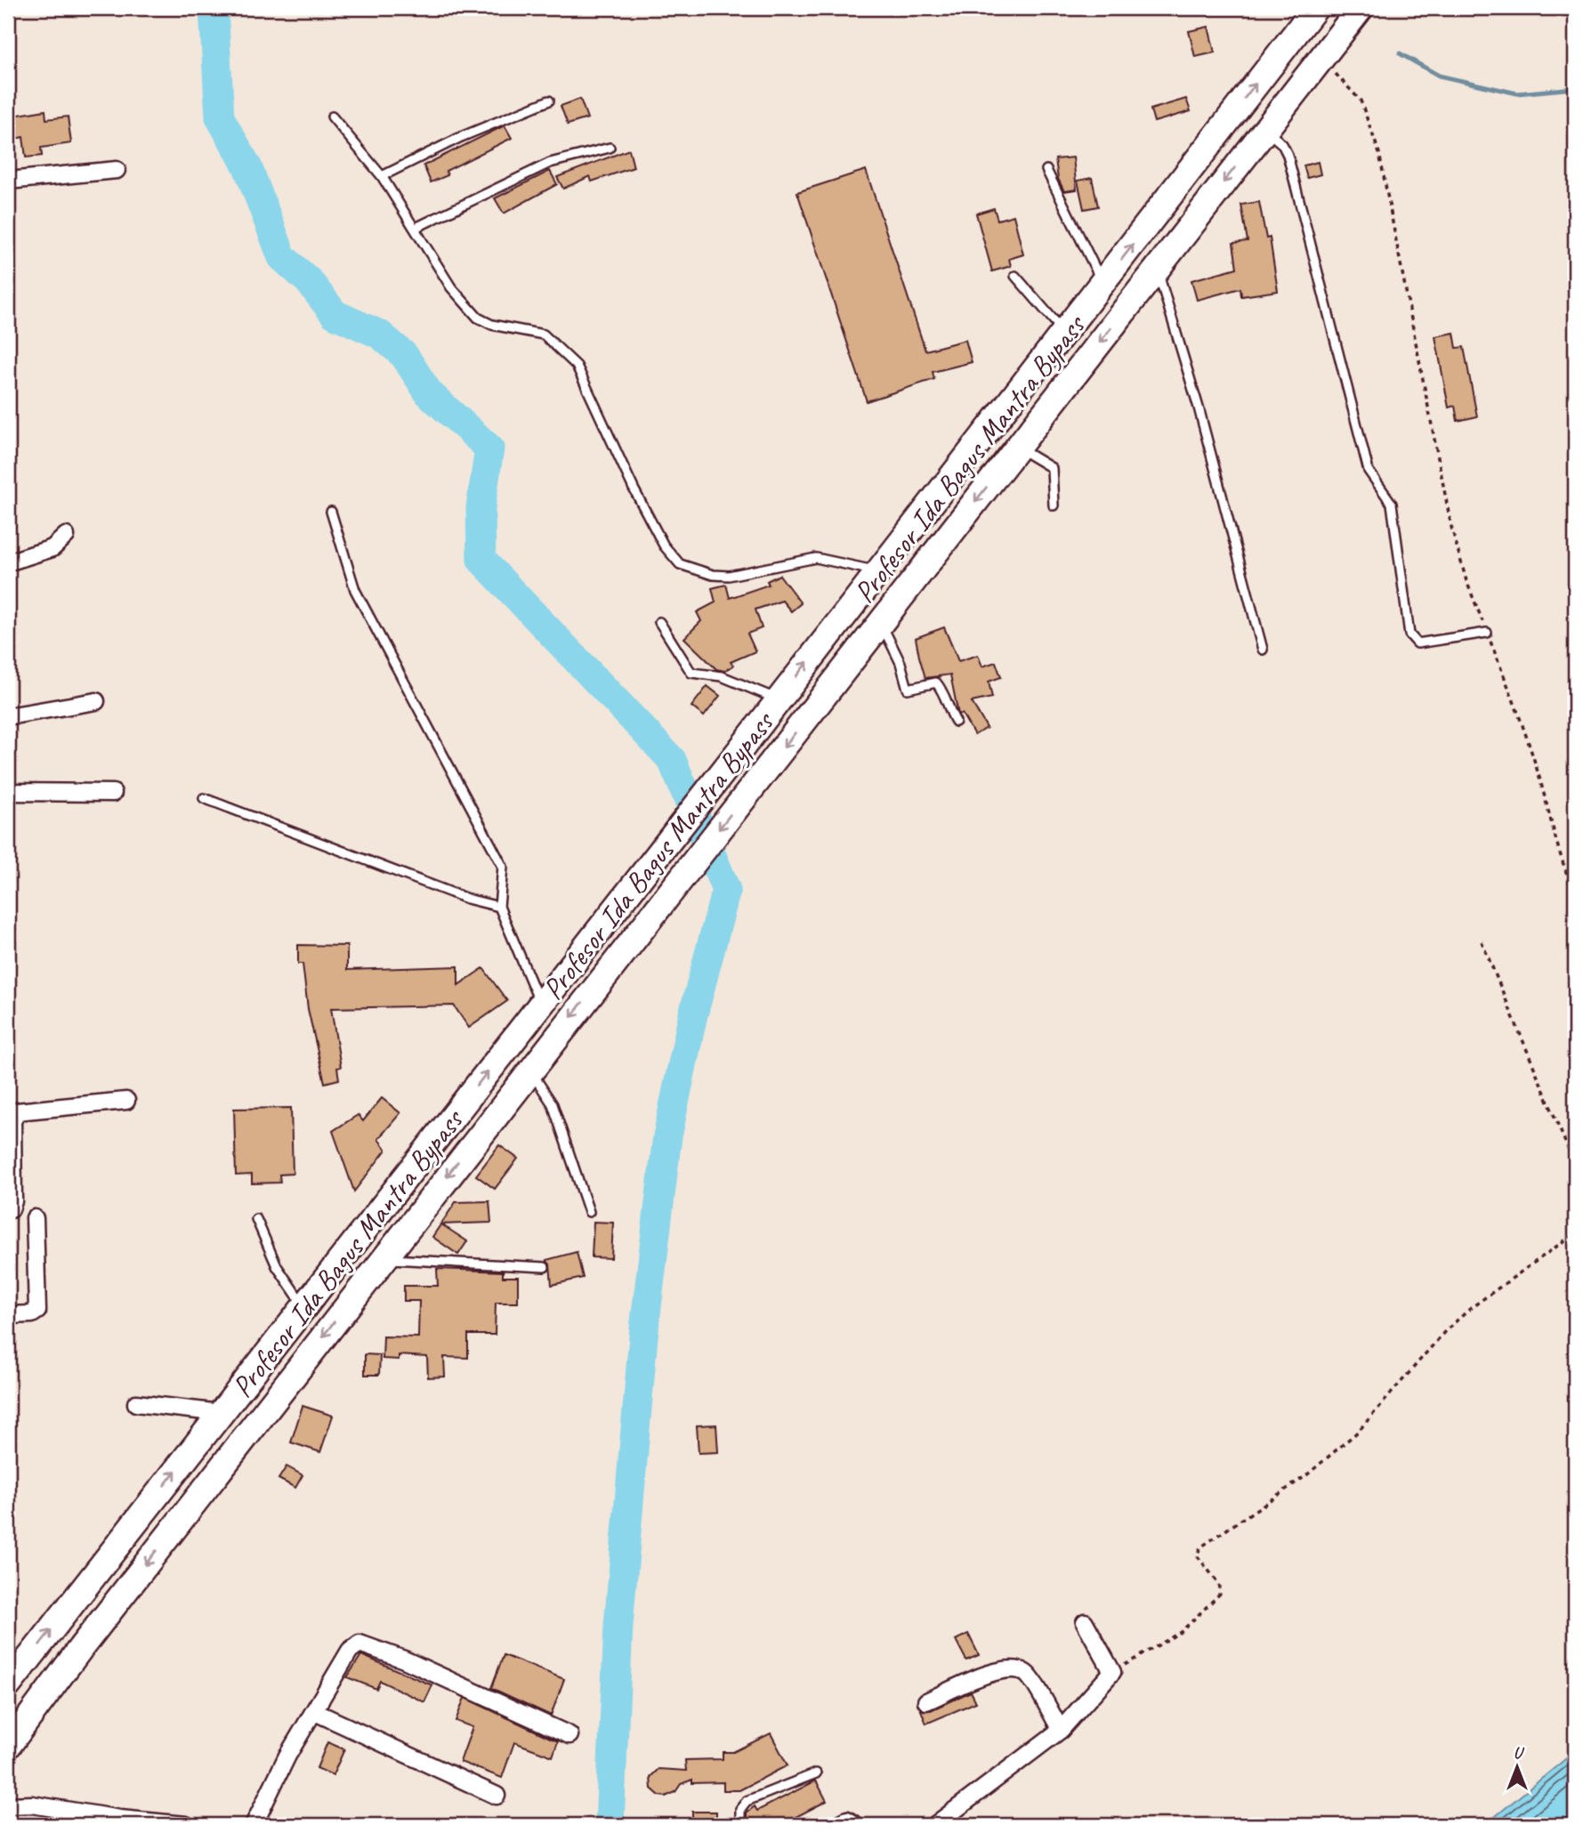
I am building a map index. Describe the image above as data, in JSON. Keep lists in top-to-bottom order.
{
  "streets": {
    "highway": ["Profesor Ida Bagus Mantra Bypass"]
  },
  "north": "top"
}
